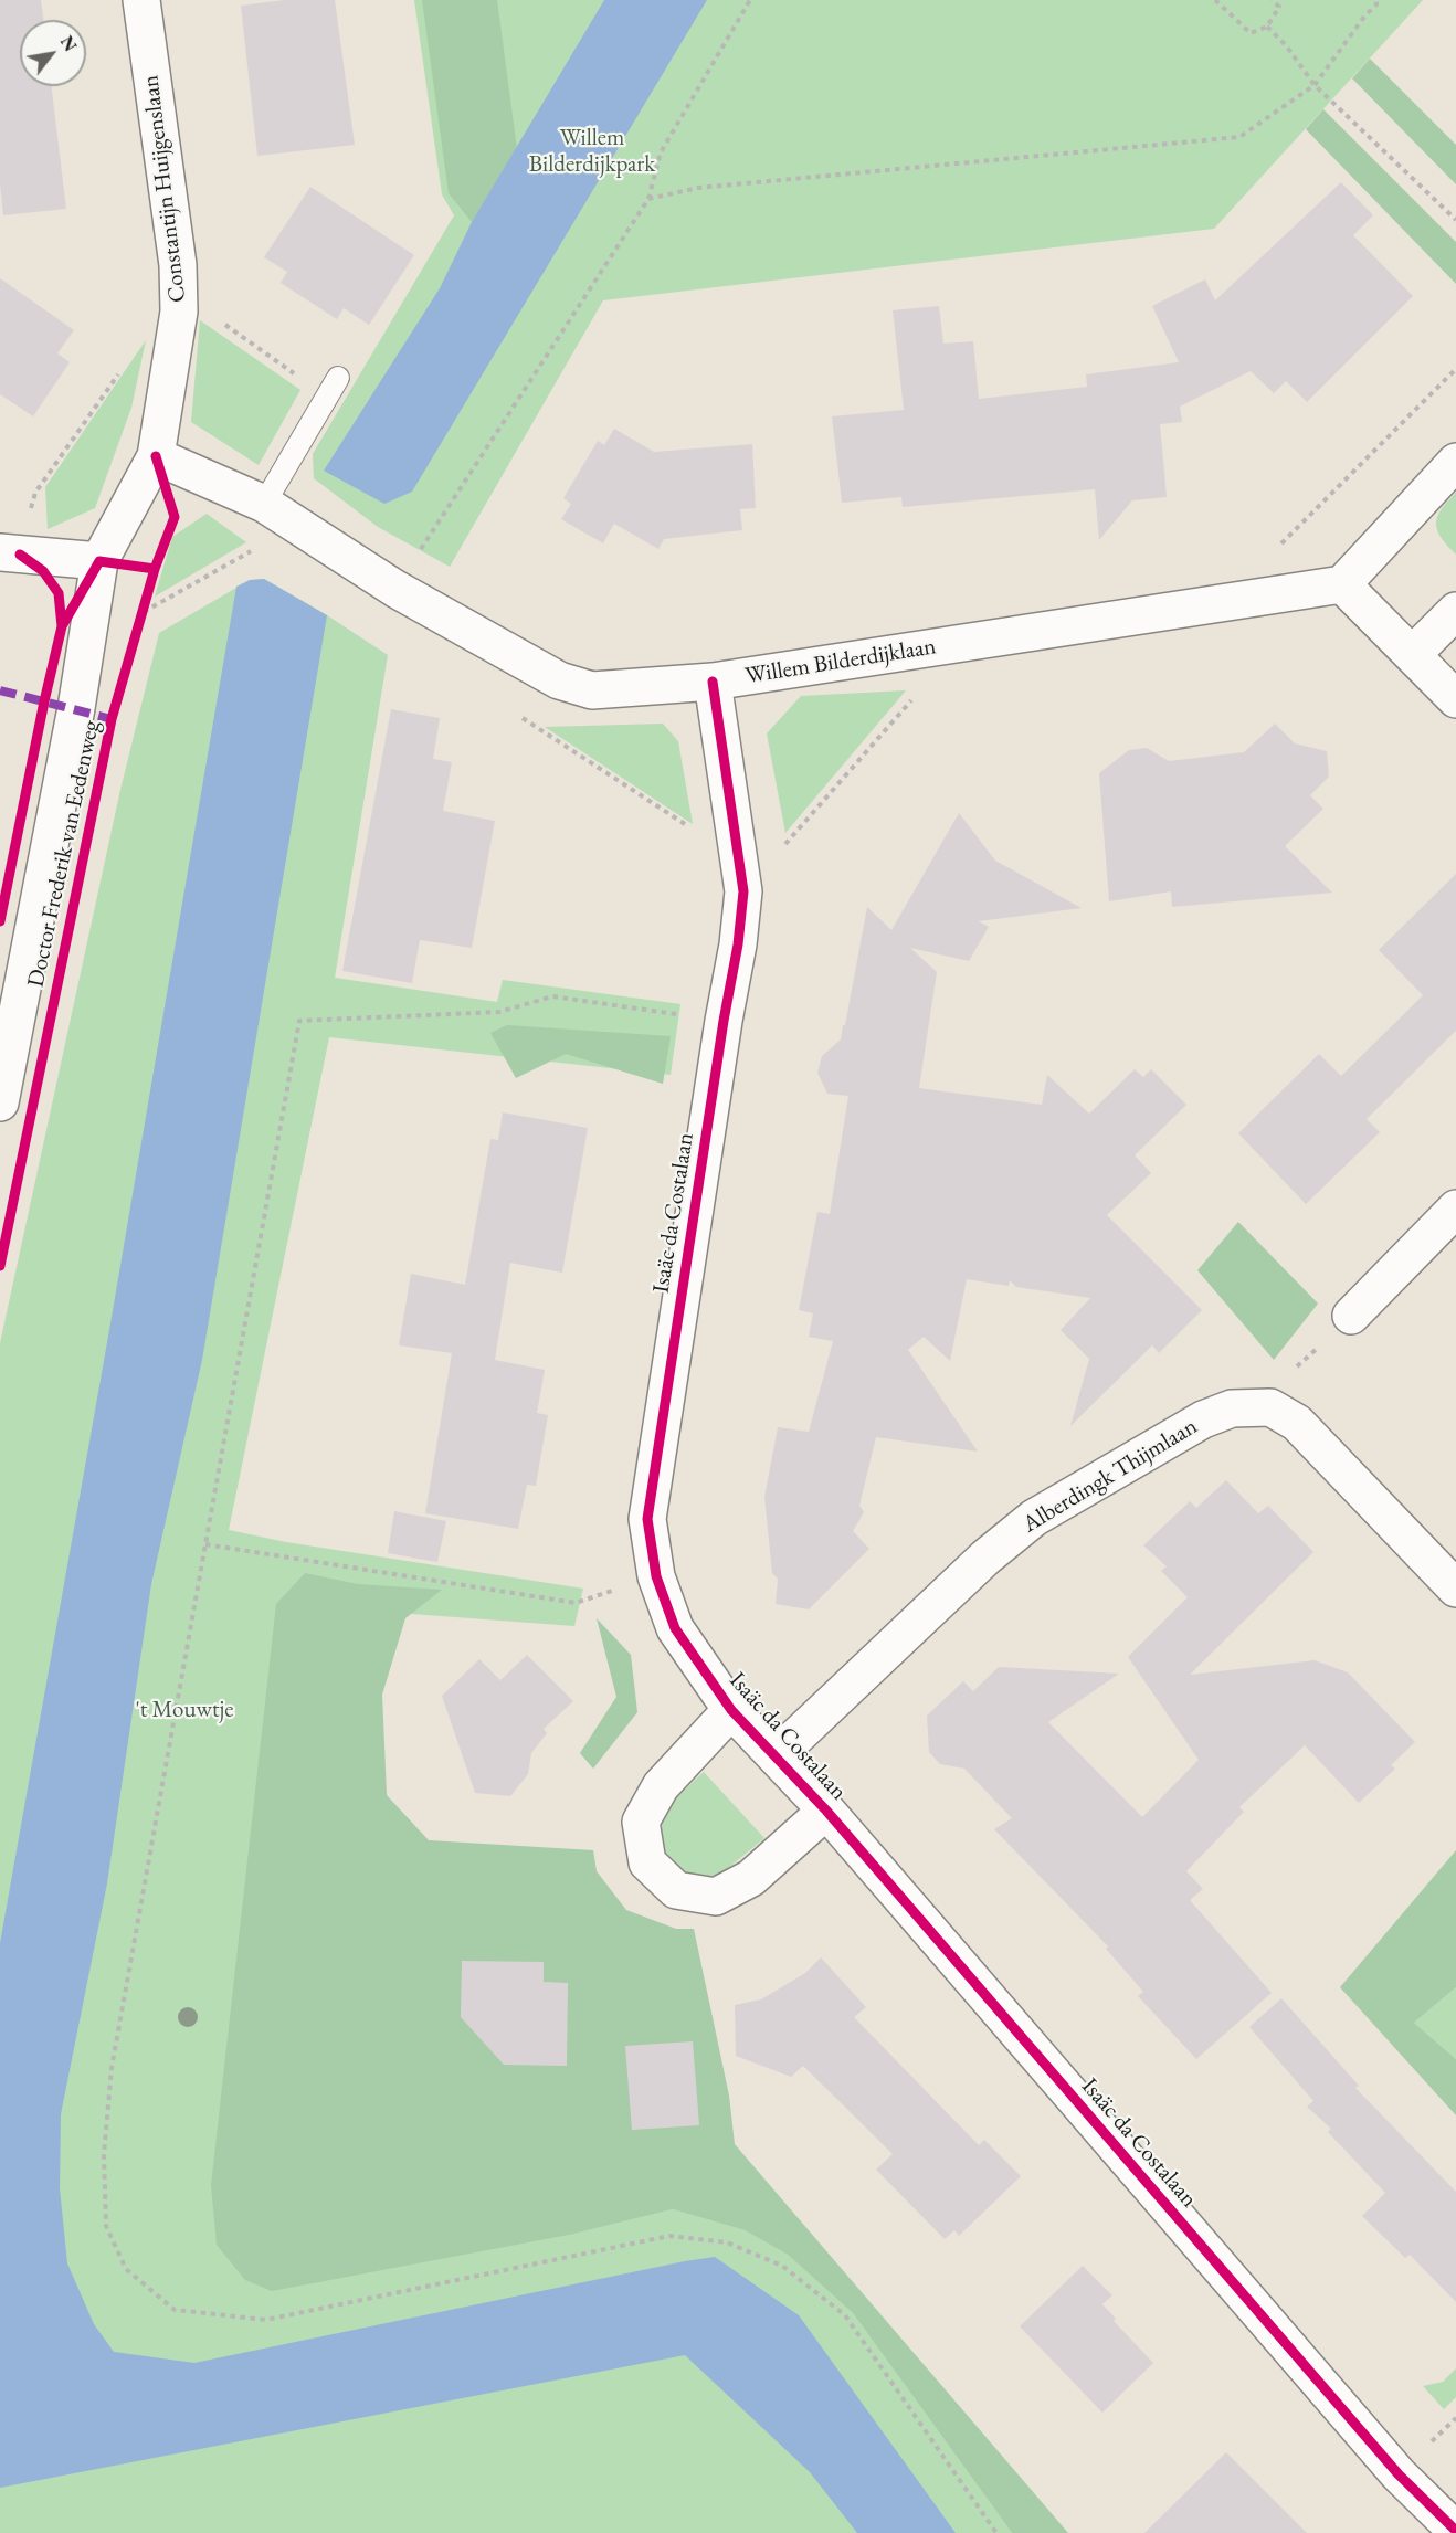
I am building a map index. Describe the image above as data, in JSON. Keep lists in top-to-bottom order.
{
  "streets": {
    "street": [
      "Constantijn Huijgenslaan",
      "Willem Bilderdijklaan",
      "Doctor Frederik van Eedenweg",
      "Isaäc da Costalaan",
      "Alberdingk Thijmlaan"
    ]
  },
  "crossings": [
    ["Constantijn Huijgenslaan", "Willem Bilderdijklaan"],
    ["Constantijn Huijgenslaan", "Doctor Frederik van Eedenweg"],
    ["Willem Bilderdijklaan", "Doctor Frederik van Eedenweg"],
    ["Willem Bilderdijklaan", "Isaäc da Costalaan"],
    ["Isaäc da Costalaan", "Alberdingk Thijmlaan"]
  ],
  "parks": ["Willem Bilderdijkpark", "'t Mouwtje"],
  "north": "top right"
}
